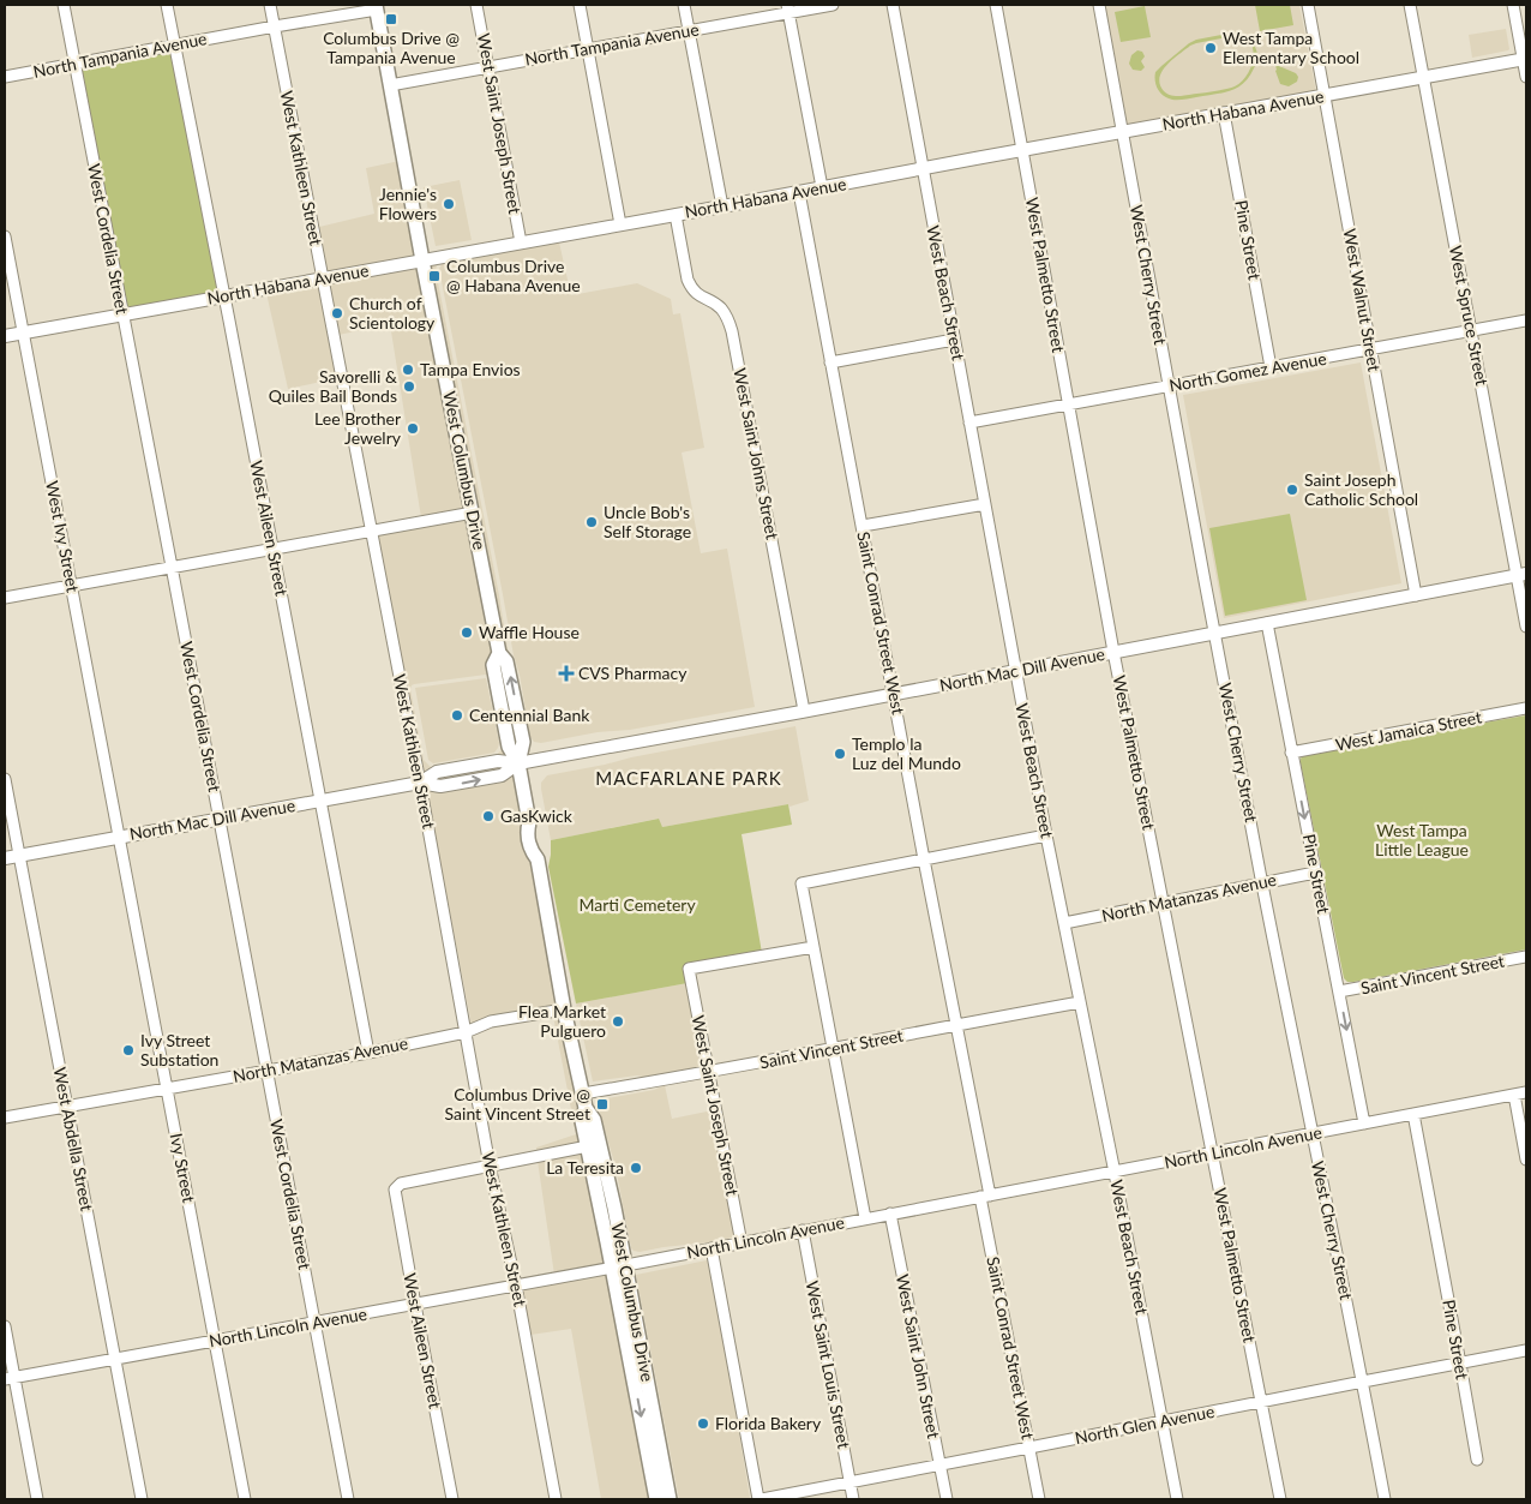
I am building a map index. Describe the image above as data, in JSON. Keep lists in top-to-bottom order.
{
  "streets": {
    "main road": ["West Columbus Drive"],
    "street": [
      "North Tampania Avenue",
      "North Habana Avenue",
      "West Saint Joseph Street",
      "West Kathleen Street",
      "West Cordelia Street",
      "Pine Street",
      "West Palmetto Street",
      "West Cherry Street",
      "West Beach Street",
      "West Walnut Street",
      "West Spruce Street",
      "North Gomez Avenue",
      "West Saint Johns Street",
      "West Aileen Street",
      "West Ivy Street",
      "Saint Conrad Street West",
      "North Mac Dill Avenue",
      "West Jamaica Street",
      "North Matanzas Avenue",
      "Saint Vincent Street",
      "West Abdella Street",
      "North Lincoln Avenue",
      "Ivy Street",
      "West Saint John Street",
      "West Saint Louis Street",
      "North Glen Avenue"
    ]
  },
  "crossings": [
    ["North Tampania Avenue", "West Saint Joseph Street"],
    ["North Tampania Avenue", "West Kathleen Street"],
    ["North Tampania Avenue", "West Cordelia Street"],
    ["North Tampania Avenue", "West Columbus Drive"],
    ["North Tampania Avenue", "West Aileen Street"],
    ["North Habana Avenue", "West Saint Joseph Street"],
    ["North Habana Avenue", "West Kathleen Street"],
    ["North Habana Avenue", "West Cordelia Street"],
    ["North Habana Avenue", "Pine Street"],
    ["North Habana Avenue", "West Palmetto Street"],
    ["North Habana Avenue", "West Cherry Street"],
    ["North Habana Avenue", "West Beach Street"],
    ["North Habana Avenue", "West Walnut Street"],
    ["North Habana Avenue", "West Spruce Street"],
    ["North Habana Avenue", "West Saint Johns Street"],
    ["North Habana Avenue", "West Columbus Drive"],
    ["North Habana Avenue", "West Aileen Street"],
    ["North Habana Avenue", "West Ivy Street"],
    ["North Habana Avenue", "Saint Conrad Street West"],
    ["West Saint Joseph Street", "Saint Vincent Street"],
    ["West Saint Joseph Street", "North Lincoln Avenue"],
    ["West Kathleen Street", "West Aileen Street"],
    ["West Kathleen Street", "North Mac Dill Avenue"],
    ["West Kathleen Street", "North Matanzas Avenue"],
    ["West Kathleen Street", "North Lincoln Avenue"],
    ["West Cordelia Street", "North Mac Dill Avenue"],
    ["West Cordelia Street", "North Matanzas Avenue"],
    ["West Cordelia Street", "North Lincoln Avenue"],
    ["Pine Street", "North Gomez Avenue"],
    ["Pine Street", "North Mac Dill Avenue"],
    ["Pine Street", "West Jamaica Street"],
    ["Pine Street", "North Matanzas Avenue"],
    ["Pine Street", "Saint Vincent Street"],
    ["Pine Street", "North Lincoln Avenue"],
    ["Pine Street", "North Glen Avenue"],
    ["West Palmetto Street", "North Gomez Avenue"],
    ["West Palmetto Street", "North Mac Dill Avenue"],
    ["West Palmetto Street", "North Matanzas Avenue"],
    ["West Palmetto Street", "North Lincoln Avenue"],
    ["West Palmetto Street", "North Glen Avenue"],
    ["West Cherry Street", "North Gomez Avenue"],
    ["West Cherry Street", "North Mac Dill Avenue"],
    ["West Cherry Street", "North Matanzas Avenue"],
    ["West Cherry Street", "North Lincoln Avenue"],
    ["West Cherry Street", "North Glen Avenue"],
    ["West Beach Street", "North Gomez Avenue"],
    ["West Beach Street", "North Mac Dill Avenue"],
    ["West Beach Street", "North Matanzas Avenue"],
    ["West Beach Street", "Saint Vincent Street"],
    ["West Beach Street", "North Lincoln Avenue"],
    ["West Beach Street", "North Glen Avenue"],
    ["West Walnut Street", "North Gomez Avenue"],
    ["West Walnut Street", "North Mac Dill Avenue"],
    ["West Spruce Street", "North Gomez Avenue"],
    ["West Spruce Street", "North Mac Dill Avenue"],
    ["West Saint Johns Street", "North Mac Dill Avenue"],
    ["West Columbus Drive", "North Mac Dill Avenue"],
    ["West Columbus Drive", "North Matanzas Avenue"],
    ["West Columbus Drive", "Saint Vincent Street"],
    ["West Columbus Drive", "North Lincoln Avenue"],
    ["West Aileen Street", "North Mac Dill Avenue"],
    ["West Aileen Street", "North Matanzas Avenue"],
    ["West Aileen Street", "North Lincoln Avenue"],
    ["West Ivy Street", "North Mac Dill Avenue"],
    ["West Ivy Street", "Ivy Street"],
    ["Saint Conrad Street West", "North Mac Dill Avenue"],
    ["Saint Conrad Street West", "Saint Vincent Street"],
    ["Saint Conrad Street West", "North Lincoln Avenue"],
    ["Saint Conrad Street West", "North Glen Avenue"],
    ["North Mac Dill Avenue", "West Abdella Street"],
    ["North Mac Dill Avenue", "Ivy Street"],
    ["North Matanzas Avenue", "West Abdella Street"],
    ["North Matanzas Avenue", "Ivy Street"],
    ["West Abdella Street", "North Lincoln Avenue"],
    ["North Lincoln Avenue", "Ivy Street"],
    ["North Lincoln Avenue", "West Saint John Street"],
    ["North Lincoln Avenue", "West Saint Louis Street"],
    ["West Saint John Street", "North Glen Avenue"],
    ["West Saint Louis Street", "North Glen Avenue"]
  ],
  "districts": ["MACFARLANE PARK"],
  "parks": ["West Tampa Little League", "Marti Cemetery"],
  "places": {
    "transit": ["Columbus Drive @ Tampania Avenue", "Columbus Drive @ Habana Avenue", "Columbus Drive @ Saint Vincent Street"],
    "other": [
      "West Tampa Elementary School",
      "Jennie's Flowers",
      "Church of Scientology",
      "Tampa Envios",
      "Savorelli & Quiles Bail Bonds",
      "Lee Brother Jewelry",
      "Saint Joseph Catholic School",
      "Uncle Bob's Self Storage",
      "Waffle House",
      "Centennial Bank",
      "Templo la Luz del Mundo",
      "GasKwick",
      "Flea Market Pulguero",
      "Ivy Street Substation",
      "La Teresita",
      "Florida Bakery"
    ],
    "health": ["CVS Pharmacy"]
  }
}
